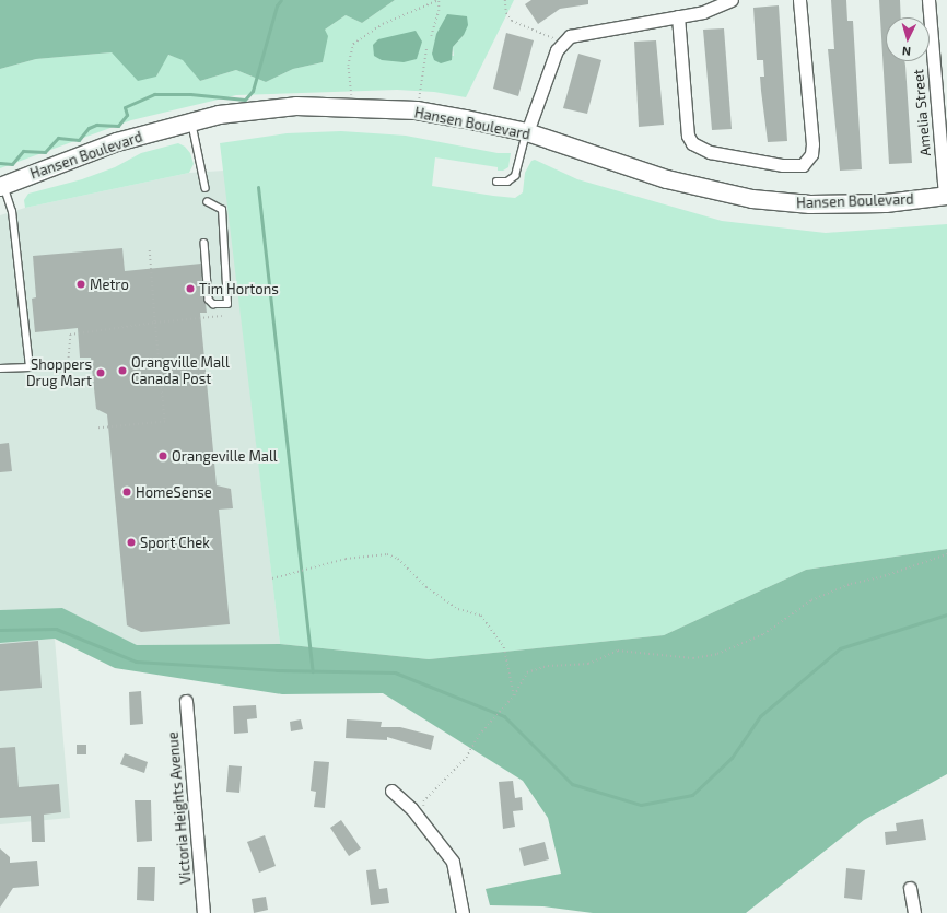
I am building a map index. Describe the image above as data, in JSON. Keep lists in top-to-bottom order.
{
  "streets": {
    "street": ["Amelia Street", "Hansen Boulevard", "Victoria Heights Avenue"]
  },
  "crossings": [
    ["Amelia Street", "Hansen Boulevard"]
  ],
  "places": [
    "Metro",
    "Tim Hortons",
    "Orangville Mall Canada Post",
    "Shoppers Drug Mart",
    "Orangeville Mall",
    "HomeSense",
    "Sport Chek"
  ],
  "north": "bottom"
}
